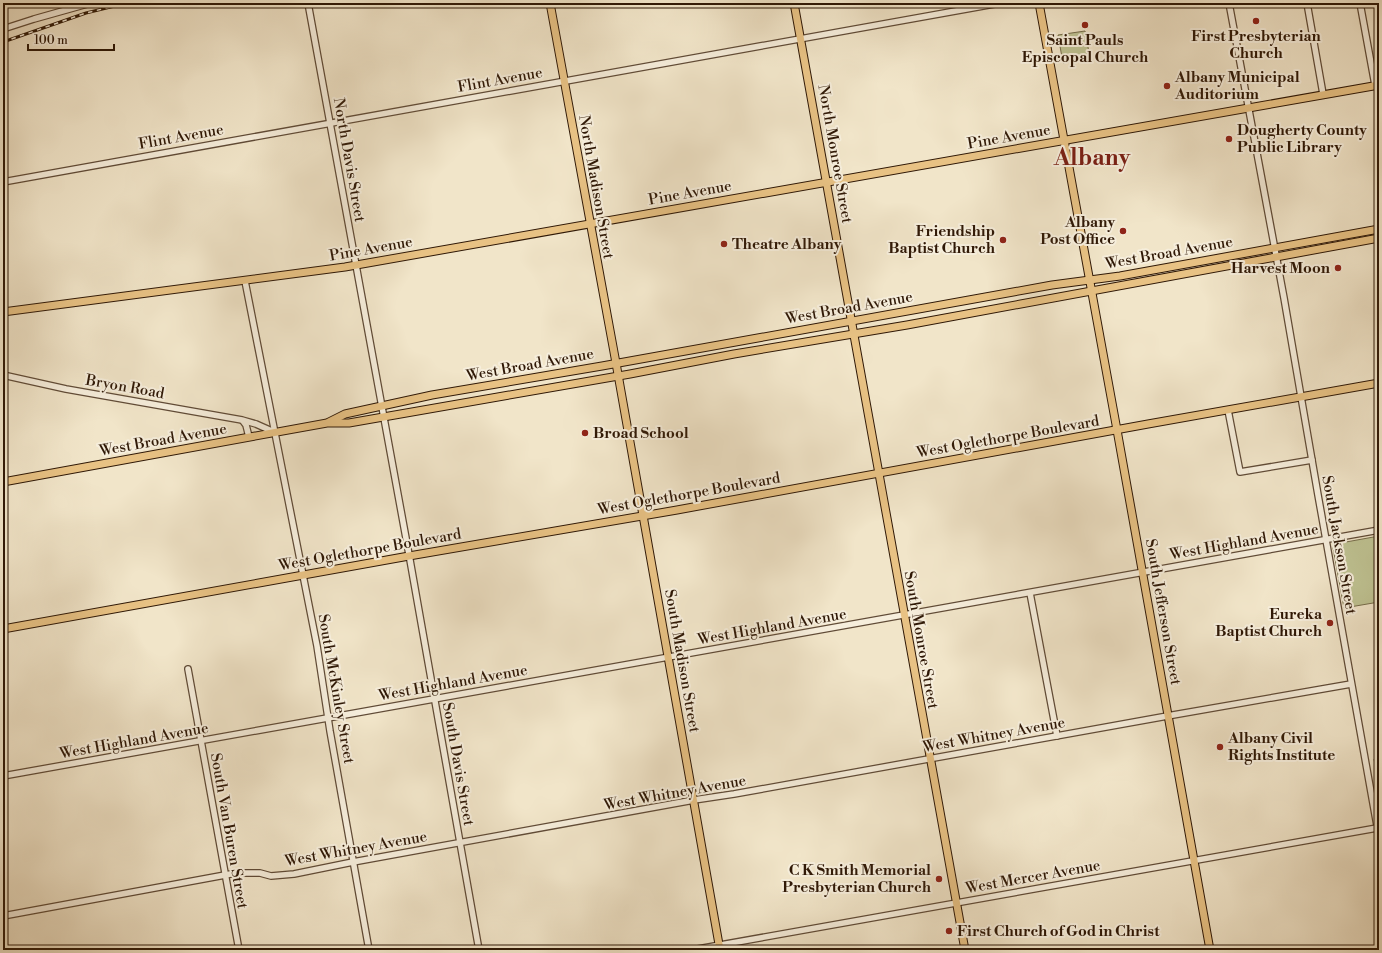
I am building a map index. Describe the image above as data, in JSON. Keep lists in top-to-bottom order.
{
  "streets": {
    "main road": [
      "Pine Avenue",
      "North Monroe Street",
      "North Madison Street",
      "West Broad Avenue",
      "West Oglethorpe Boulevard",
      "South Jefferson Street",
      "South Monroe Street",
      "South Madison Street"
    ],
    "street": [
      "Flint Avenue",
      "North Davis Street",
      "Bryon Road",
      "West Highland Avenue",
      "South Jackson Street",
      "South McKinley Street",
      "West Whitney Avenue",
      "South Davis Street",
      "South Van Buren Street",
      "West Mercer Avenue"
    ]
  },
  "crossings": [
    ["Flint Avenue", "North Monroe Street"],
    ["Flint Avenue", "North Davis Street"],
    ["Flint Avenue", "North Madison Street"],
    ["Pine Avenue", "North Monroe Street"],
    ["Pine Avenue", "North Davis Street"],
    ["Pine Avenue", "North Madison Street"],
    ["Pine Avenue", "South Jackson Street"],
    ["Pine Avenue", "South Jefferson Street"],
    ["Pine Avenue", "South McKinley Street"],
    ["North Monroe Street", "West Broad Avenue"],
    ["North Monroe Street", "South Monroe Street"],
    ["North Davis Street", "West Broad Avenue"],
    ["North Davis Street", "South Davis Street"],
    ["North Madison Street", "West Broad Avenue"],
    ["North Madison Street", "South Madison Street"],
    ["West Broad Avenue", "Bryon Road"],
    ["West Broad Avenue", "South Jackson Street"],
    ["West Broad Avenue", "South Jefferson Street"],
    ["West Broad Avenue", "South Monroe Street"],
    ["West Broad Avenue", "South Madison Street"],
    ["West Broad Avenue", "South McKinley Street"],
    ["West Broad Avenue", "South Davis Street"],
    ["Bryon Road", "South McKinley Street"],
    ["West Oglethorpe Boulevard", "South Jackson Street"],
    ["West Oglethorpe Boulevard", "South Jefferson Street"],
    ["West Oglethorpe Boulevard", "South Monroe Street"],
    ["West Oglethorpe Boulevard", "South Madison Street"],
    ["West Oglethorpe Boulevard", "South McKinley Street"],
    ["West Oglethorpe Boulevard", "South Davis Street"],
    ["West Highland Avenue", "South Jackson Street"],
    ["West Highland Avenue", "South Jefferson Street"],
    ["West Highland Avenue", "South Monroe Street"],
    ["West Highland Avenue", "South Madison Street"],
    ["West Highland Avenue", "South McKinley Street"],
    ["West Highland Avenue", "South Davis Street"],
    ["West Highland Avenue", "South Van Buren Street"],
    ["South Jackson Street", "West Whitney Avenue"],
    ["South Jackson Street", "West Mercer Avenue"],
    ["South Jefferson Street", "West Whitney Avenue"],
    ["South Jefferson Street", "West Mercer Avenue"],
    ["South Monroe Street", "West Whitney Avenue"],
    ["South Monroe Street", "West Mercer Avenue"],
    ["South Madison Street", "West Whitney Avenue"],
    ["South Madison Street", "West Mercer Avenue"],
    ["South McKinley Street", "West Whitney Avenue"],
    ["West Whitney Avenue", "South Davis Street"],
    ["West Whitney Avenue", "South Van Buren Street"]
  ],
  "districts": ["Albany"],
  "places": [
    "First Presbyterian Church",
    "Saint Pauls Episcopal Church",
    "Albany Municipal Auditorium",
    "Dougherty County Public Library",
    "Albany Post Office",
    "Friendship Baptist Church",
    "Theatre Albany",
    "Harvest Moon",
    "Broad School",
    "Eureka Baptist Church",
    "Albany Civil Rights Institute",
    "C K Smith Memorial Presbyterian Church",
    "First Church of God in Christ"
  ],
  "scale_bar": "100 m"
}
